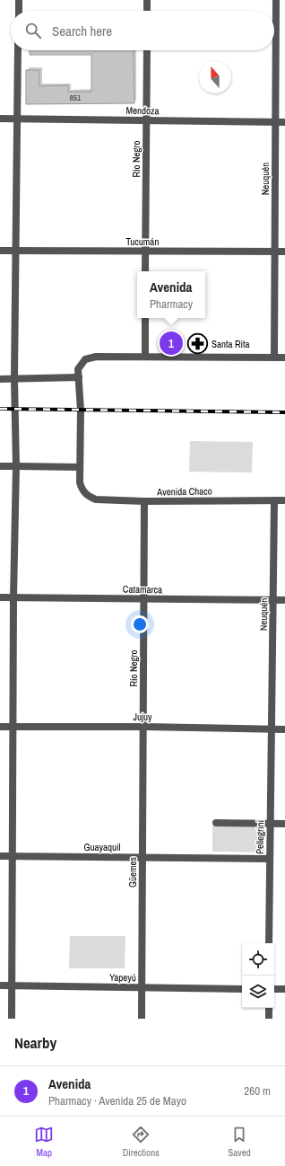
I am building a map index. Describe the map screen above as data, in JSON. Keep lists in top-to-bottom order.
{
  "streets": {
    "street": [
      "Mendoza",
      "Río Negro",
      "Neuquén",
      "Tucumán",
      "Avenida Chaco",
      "Catamarca",
      "Jujuy",
      "Pellegrini",
      "Guayaquil",
      "Güemes",
      "Yapeyú"
    ]
  },
  "crossings": [
    ["Mendoza", "Río Negro"],
    ["Mendoza", "Neuquén"],
    ["Río Negro", "Tucumán"],
    ["Río Negro", "Avenida Chaco"],
    ["Río Negro", "Catamarca"],
    ["Río Negro", "Jujuy"],
    ["Río Negro", "Güemes"],
    ["Neuquén", "Tucumán"],
    ["Neuquén", "Avenida Chaco"],
    ["Neuquén", "Catamarca"],
    ["Neuquén", "Jujuy"],
    ["Neuquén", "Pellegrini"],
    ["Jujuy", "Pellegrini"],
    ["Jujuy", "Güemes"],
    ["Pellegrini", "Guayaquil"],
    ["Guayaquil", "Güemes"],
    ["Güemes", "Yapeyú"]
  ],
  "places": {
    "pharmacy": ["Santa Rita"]
  },
  "house_numbers": ["851"],
  "north": "top",
  "page": {
    "search": "Search here",
    "popup": ["Avenida", "Pharmacy"],
    "pins": "1",
    "heading": "Nearby",
    "list": [
      {
        "mark": "1",
        "name": "Avenida",
        "note": "Pharmacy · Avenida 25 de Mayo",
        "value": "260 m"
      }
    ],
    "nav": ["Map", "Directions", "Saved"]
  }
}
